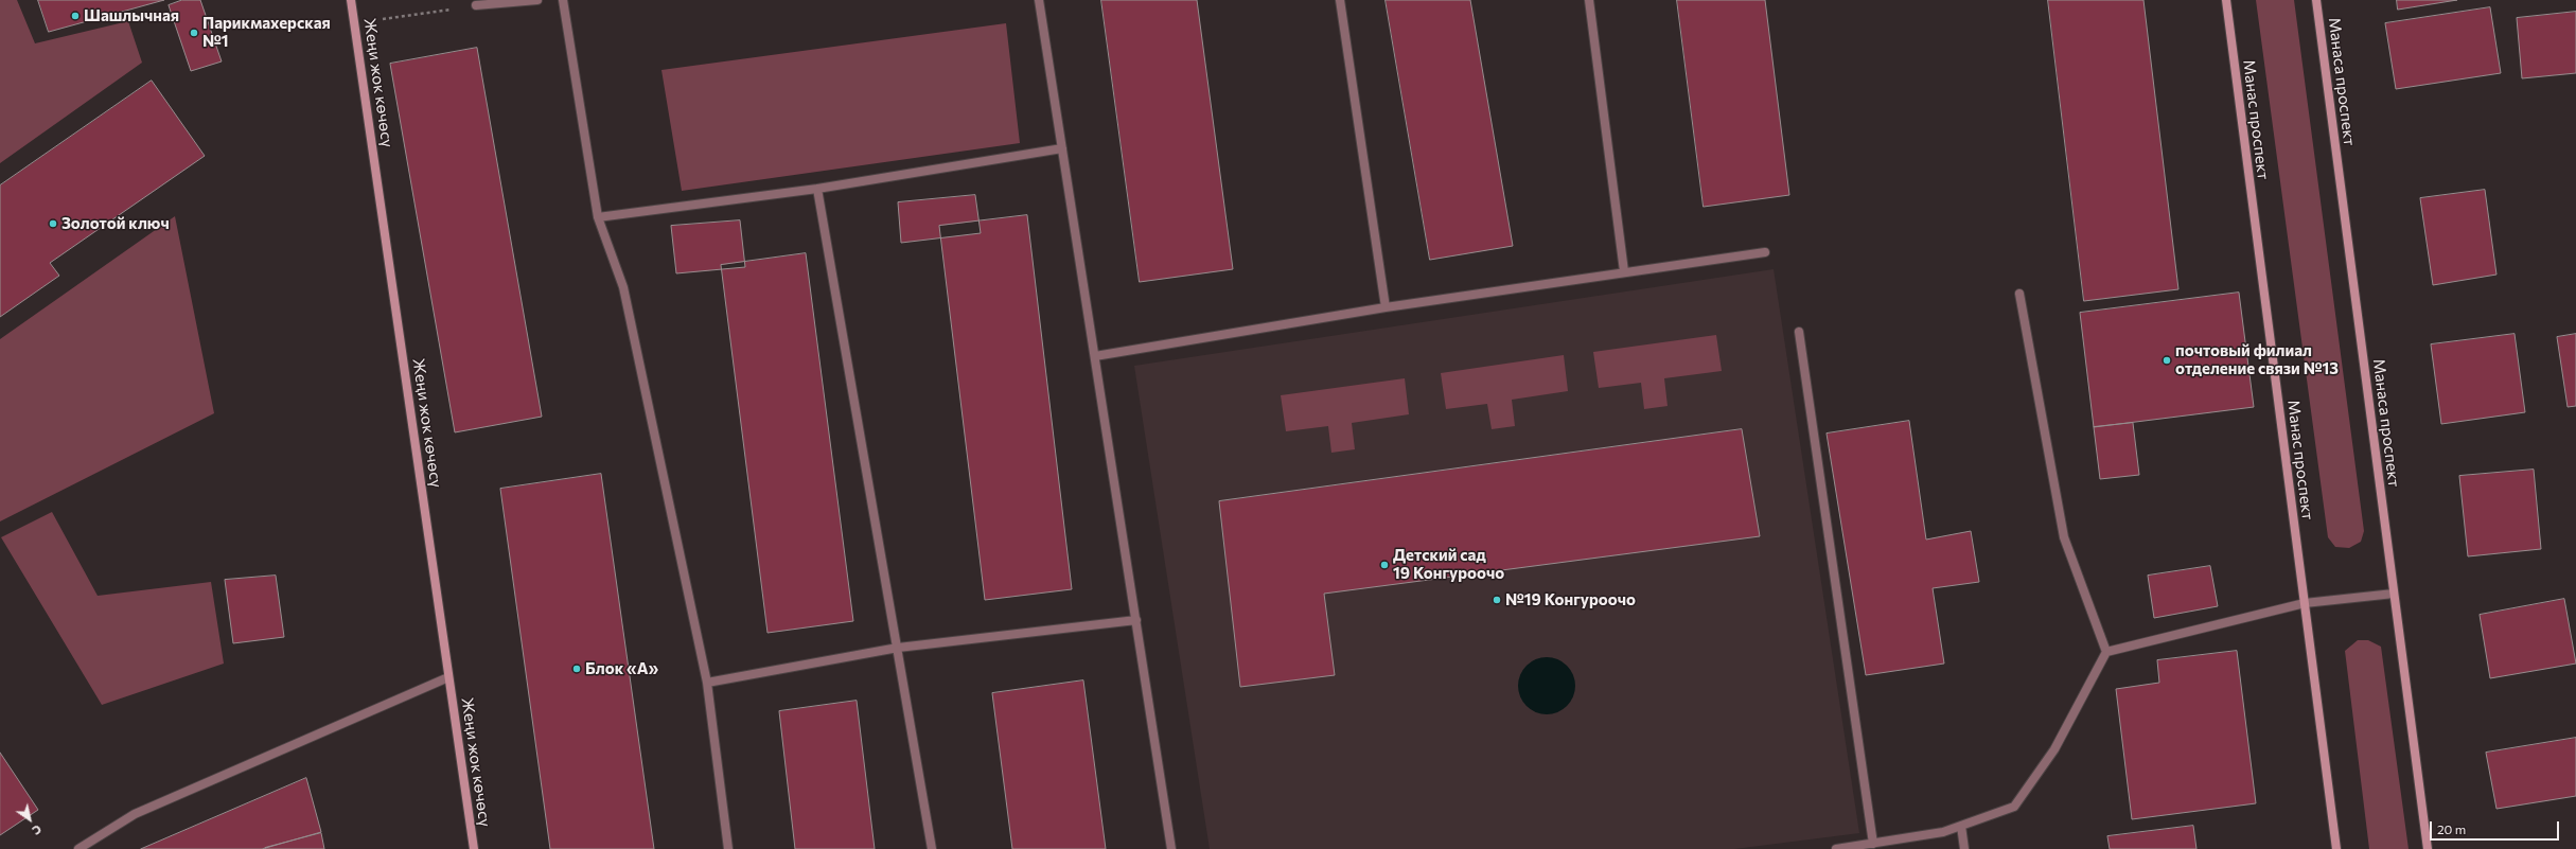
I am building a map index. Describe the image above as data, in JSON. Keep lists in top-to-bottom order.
{
  "streets": {
    "main road": ["Манаса проспект", "Жеңи жок көчөсү", "Манас проспект"]
  },
  "places": [
    "Шашлычная",
    "Парикмахерская №1",
    "Золотой ключ",
    "почтовый филиал отделение связи №13",
    "Детский сад 19 Конгуроочо",
    "№19 Конгуроочо",
    "Блок «А»"
  ],
  "scale_bar": "20 m",
  "north": "bottom right"
}
